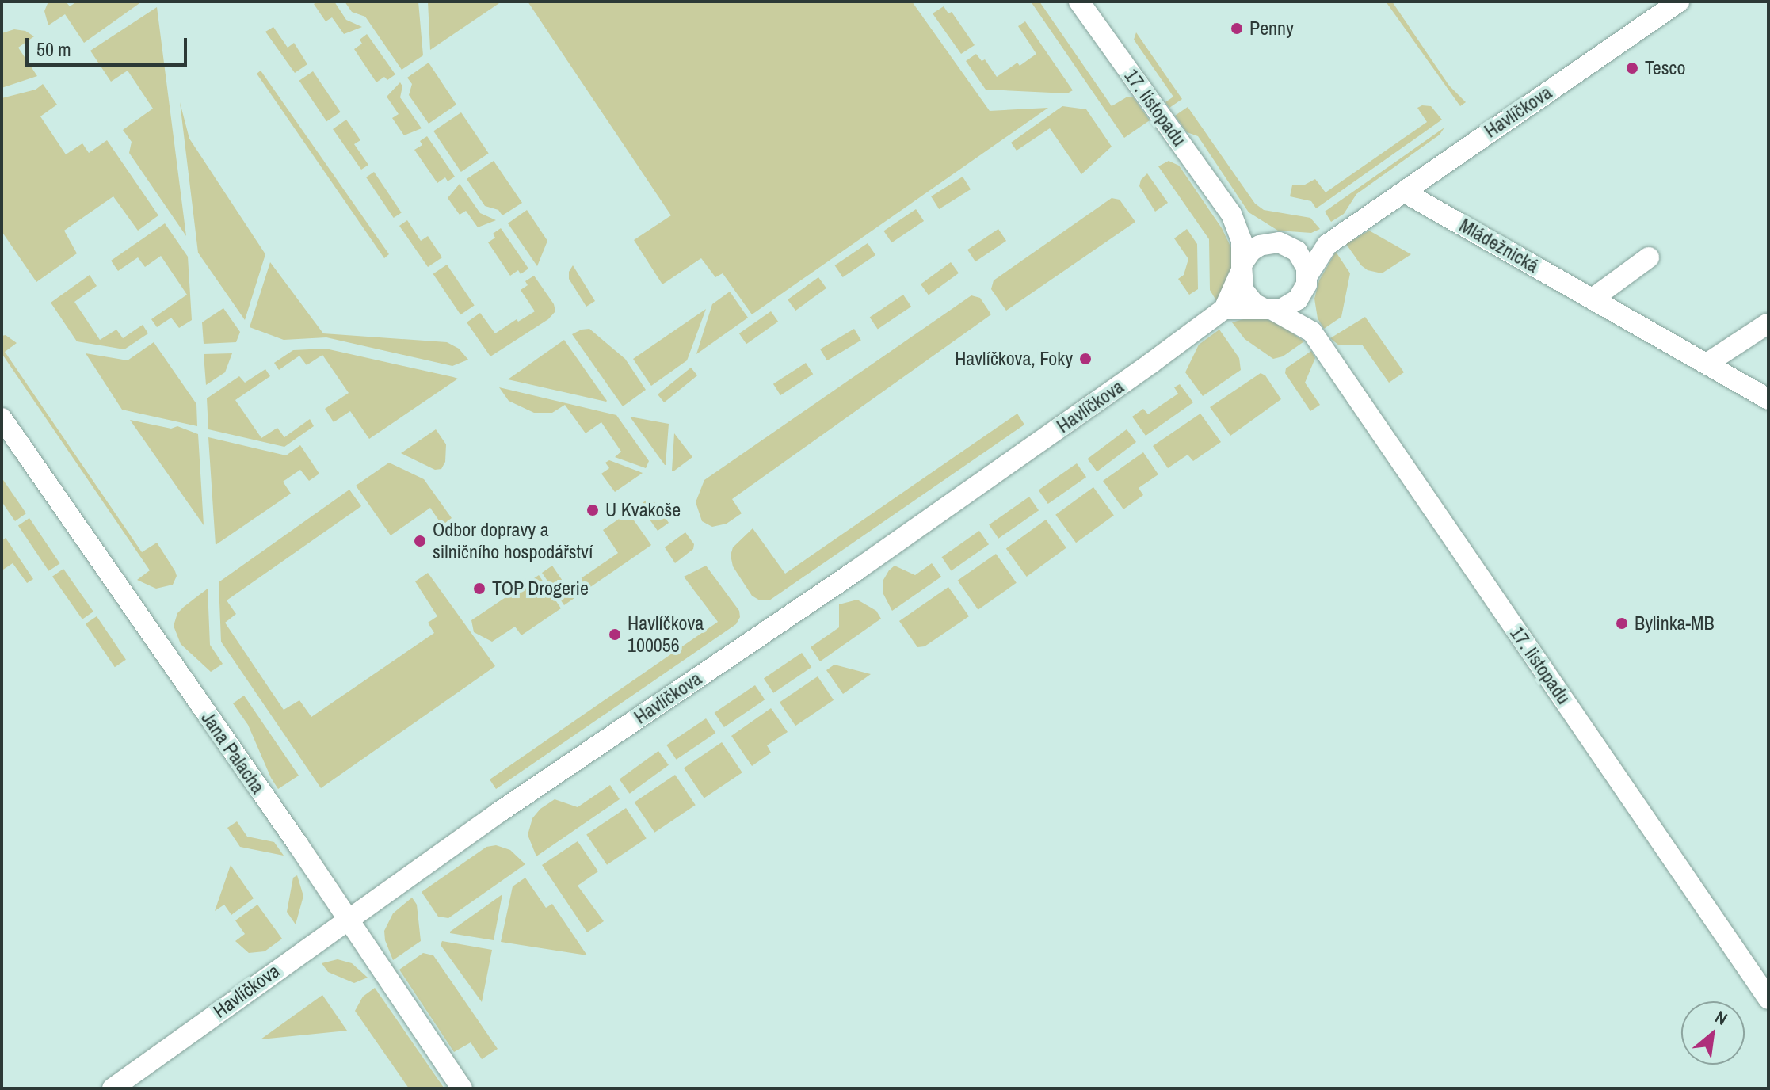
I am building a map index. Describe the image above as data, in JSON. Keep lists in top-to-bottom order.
{
  "streets": {
    "street": [
      "17. listopadu",
      "Havlíčkova",
      "Mládežnická",
      "Jana Palacha"
    ]
  },
  "crossings": [
    ["Havlíčkova", "Mládežnická"],
    ["Havlíčkova", "Jana Palacha"]
  ],
  "places": [
    "Penny",
    "Tesco",
    "Havlíčkova, Foky",
    "U Kvakoše",
    "Odbor dopravy a silničního hospodářství",
    "TOP Drogerie",
    "Bylinka-MB",
    "Havlíčkova 100056"
  ],
  "scale_bar": "50 m",
  "north": "top right"
}
